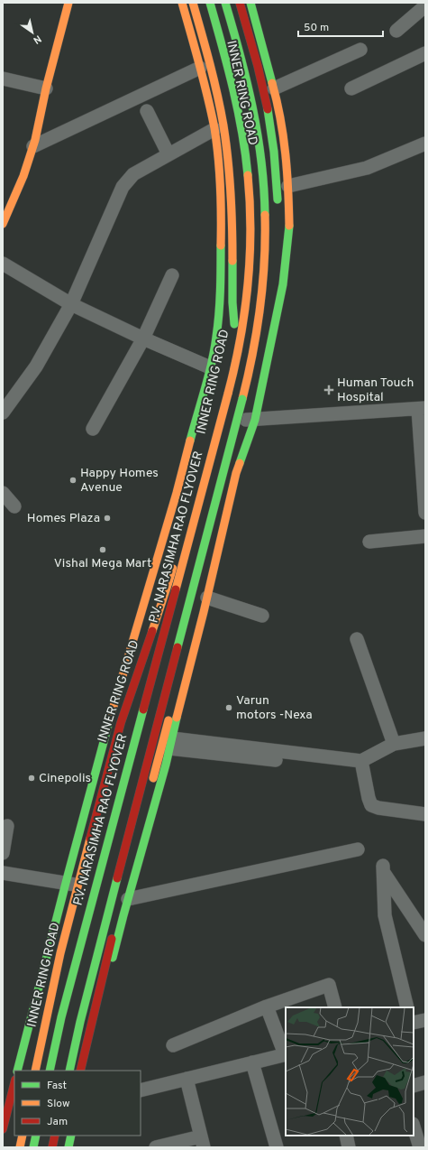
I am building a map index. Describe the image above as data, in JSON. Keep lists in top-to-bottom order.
{
  "streets": {
    "main road": ["INNER RING ROAD", "P.V. NARASIMHA RAO FLYOVER"]
  },
  "places": {
    "health": ["Human Touch Hospital"],
    "other": [
      "Happy Homes Avenue",
      "Homes Plaza",
      "Vishal Mega Mart",
      "Varun motors -Nexa",
      "Cinepolis"
    ]
  },
  "legend": ["Fast", "Slow", "Jam"],
  "scale_bar": "50 m",
  "north": "bottom right"
}
